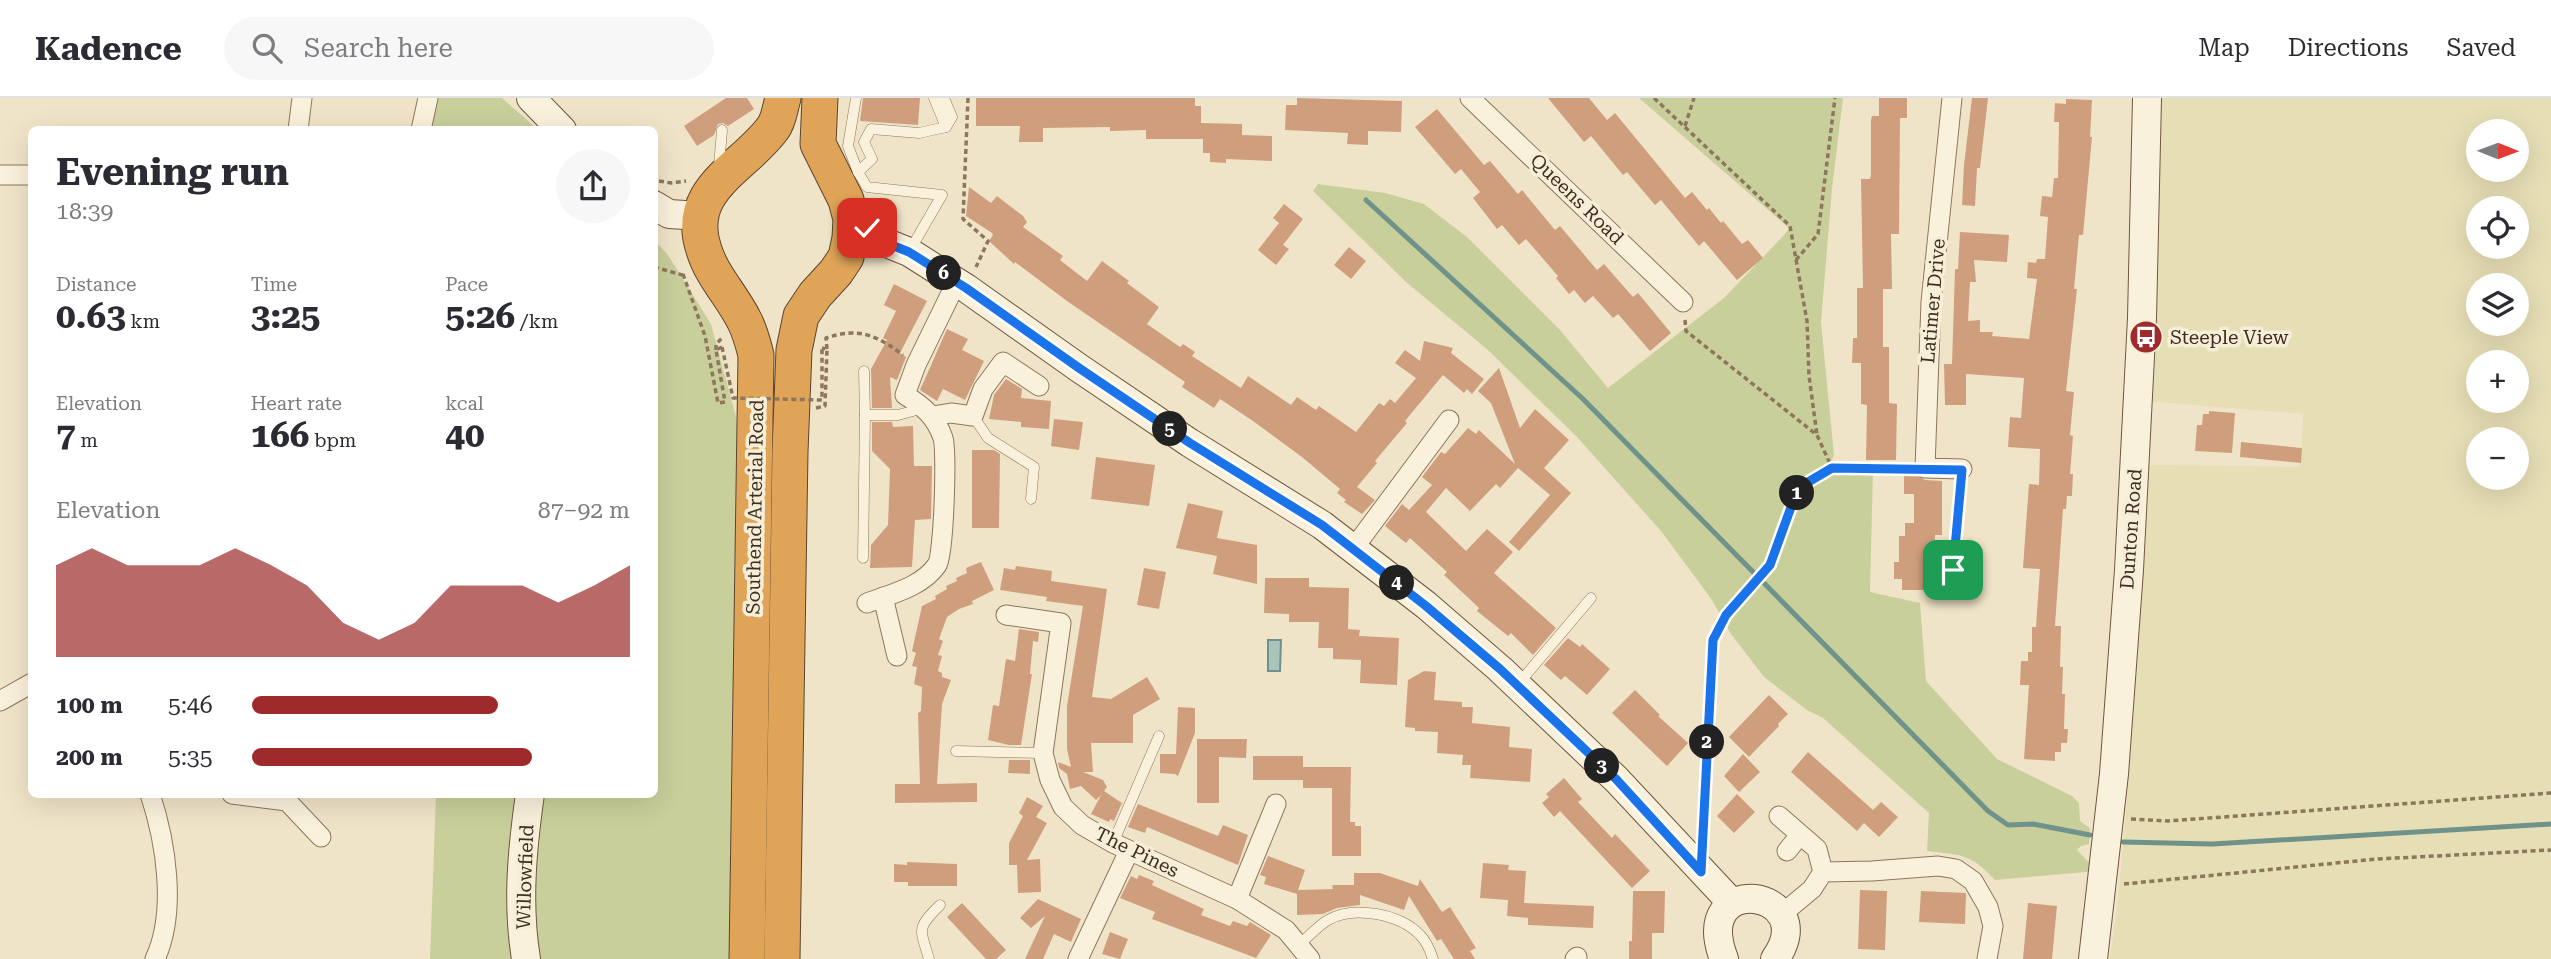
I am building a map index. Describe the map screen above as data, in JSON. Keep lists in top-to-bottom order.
{
  "streets": {
    "highway": ["Southend Arterial Road"],
    "street": [
      "Queens Road",
      "Latimer Drive",
      "Dunton Road",
      "The Pines",
      "Willowfield"
    ]
  },
  "places": {
    "bus stop": ["Steeple View"]
  },
  "north": "right",
  "page": {
    "header": "Kadence",
    "search": "Search here",
    "nav": ["Map", "Directions", "Saved"],
    "map_buttons": ["+", "−"],
    "heading": ["Evening run", "18:39"],
    "stats": [
      ["Distance", "0.63 km"],
      ["Time", "3:25"],
      ["Pace", "5:26 /km"],
      ["Elevation", "7 m"],
      ["Heart rate", "166 bpm"],
      ["kcal", "40"]
    ],
    "pins": [
      "6",
      "5",
      "1",
      "4",
      "2",
      "3"
    ],
    "chart": ["Elevation", "87–92 m"],
    "list": [
      {
        "name": "100 m",
        "note": "5:46"
      },
      {
        "name": "200 m",
        "note": "5:35"
      }
    ]
  }
}
